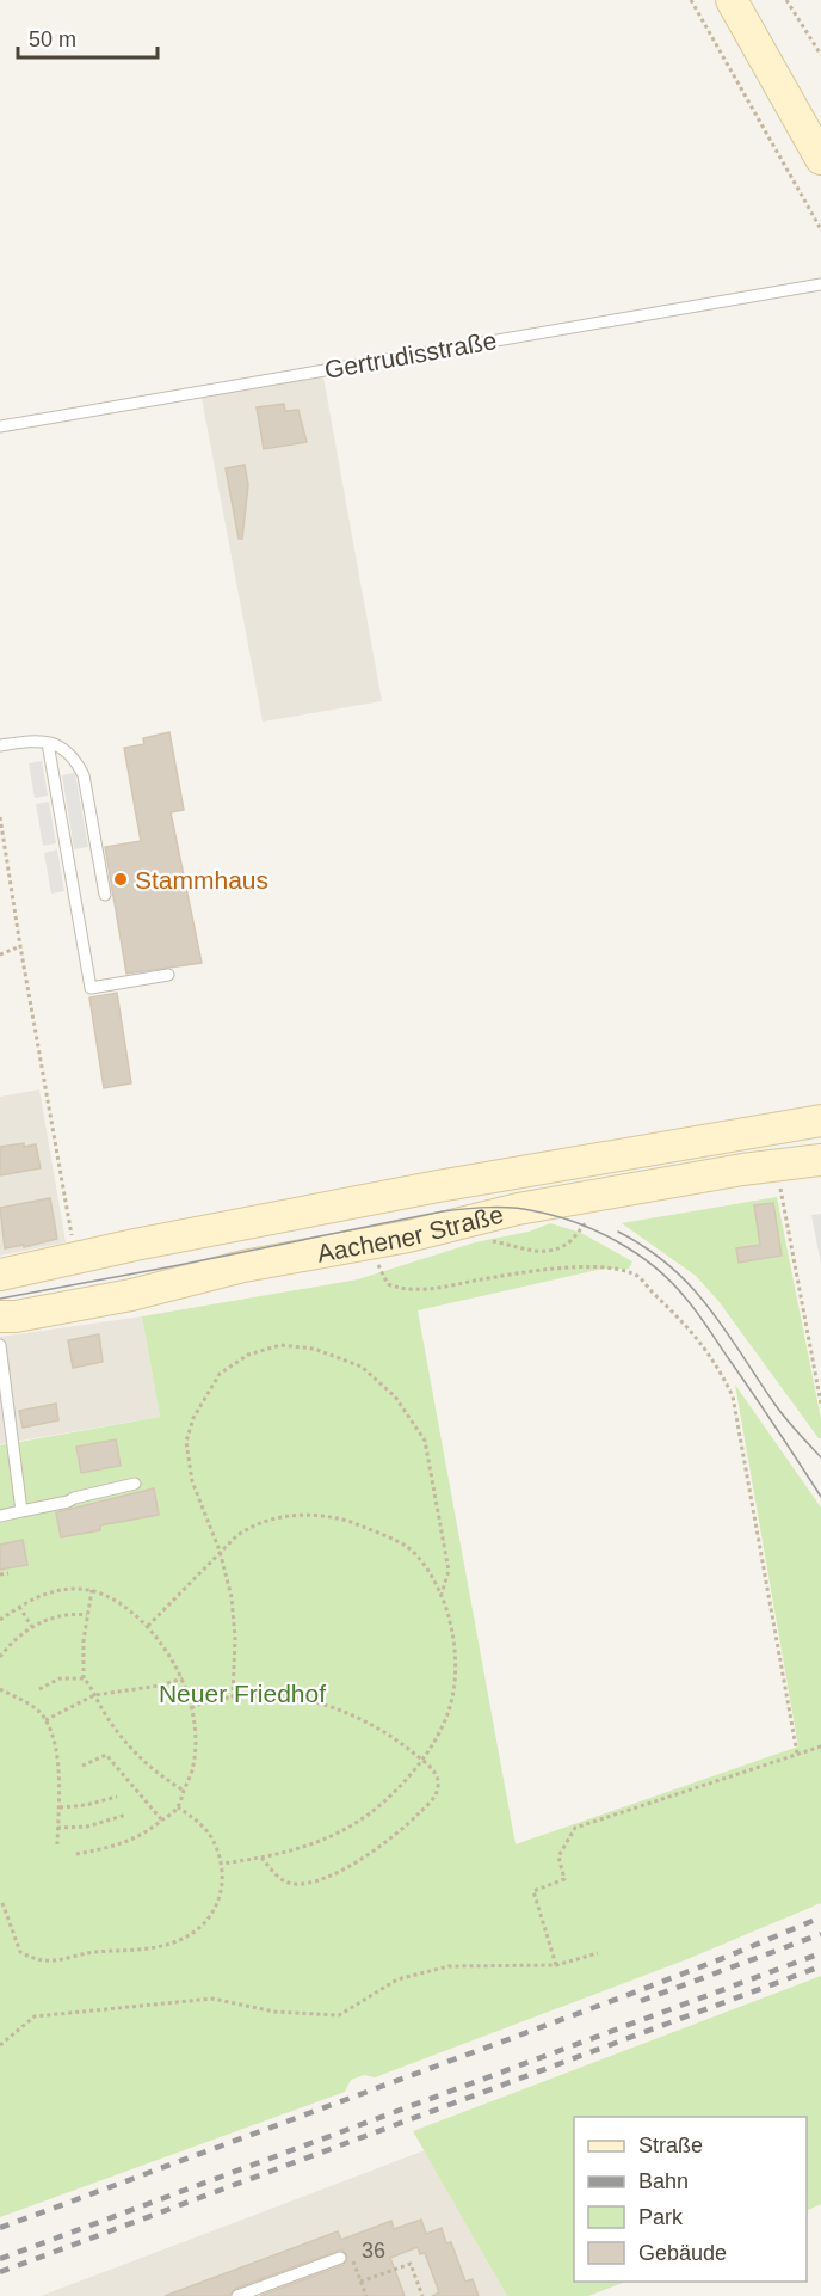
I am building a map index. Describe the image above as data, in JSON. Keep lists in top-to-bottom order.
{
  "streets": {
    "main road": ["Aachener Straße"],
    "lane": ["Gertrudisstraße"]
  },
  "parks": ["Neuer Friedhof"],
  "places": ["Stammhaus"],
  "house_numbers": ["36"],
  "legend": [
    "Straße",
    "Bahn",
    "Park",
    "Gebäude"
  ],
  "scale_bar": "50 m"
}
